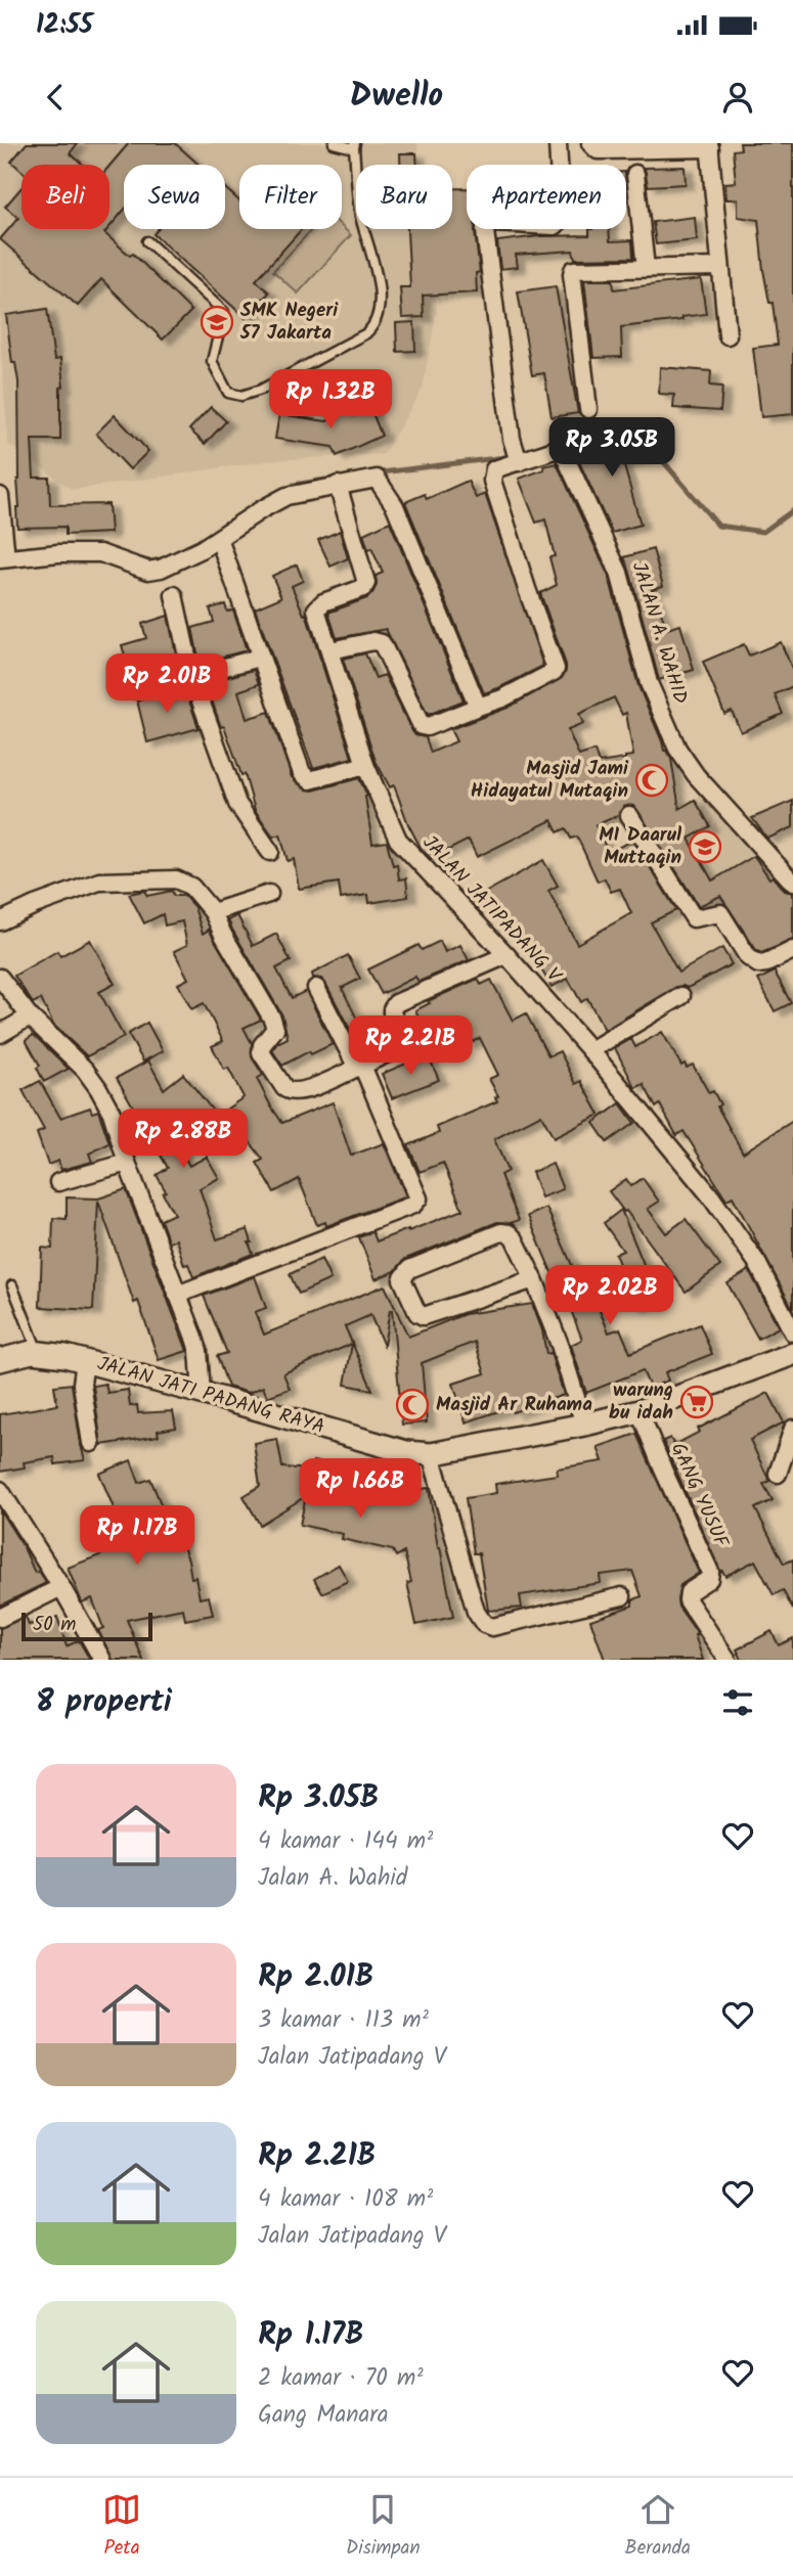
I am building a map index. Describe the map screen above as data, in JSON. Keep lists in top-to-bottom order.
{
  "streets": {
    "street": [
      "JALAN A. WAHID",
      "JALAN JATIPADANG V",
      "JALAN JATI PADANG RAYA",
      "GANG YUSUF"
    ]
  },
  "crossings": [
    ["JALAN JATI PADANG RAYA", "GANG YUSUF"]
  ],
  "places": {
    "school or university": ["SMK Negeri 57 Jakarta", "MI Daarul Muttaqin"],
    "mosque": ["Masjid Jami Hidayatul Mutaqin", "Masjid Ar Ruhama"],
    "supermarket": ["warung bu idah"]
  },
  "scale_bar": "50 m",
  "page": {
    "status": "12:55",
    "header": "Dwello",
    "chip": [
      "Beli",
      "Sewa",
      "Filter",
      "Baru",
      "Apartemen"
    ],
    "price": [
      "Rp 1.32B",
      "Rp 3.05B",
      "Rp 2.01B",
      "Rp 2.21B",
      "Rp 2.88B",
      "Rp 2.02B",
      "Rp 1.66B",
      "Rp 1.17B"
    ],
    "scale": "50 m",
    "heading": "8 properti",
    "list": [
      {
        "name": "Rp 3.05B",
        "note": "4 kamar · 144 m² · Jalan A. Wahid"
      },
      {
        "name": "Rp 2.01B",
        "note": "3 kamar · 113 m² · Jalan Jatipadang V"
      },
      {
        "name": "Rp 2.21B",
        "note": "4 kamar · 108 m² · Jalan Jatipadang V"
      },
      {
        "name": "Rp 1.17B",
        "note": "2 kamar · 70 m² · Gang Manara"
      }
    ],
    "tabs": ["Peta", "Disimpan", "Beranda"]
  }
}
